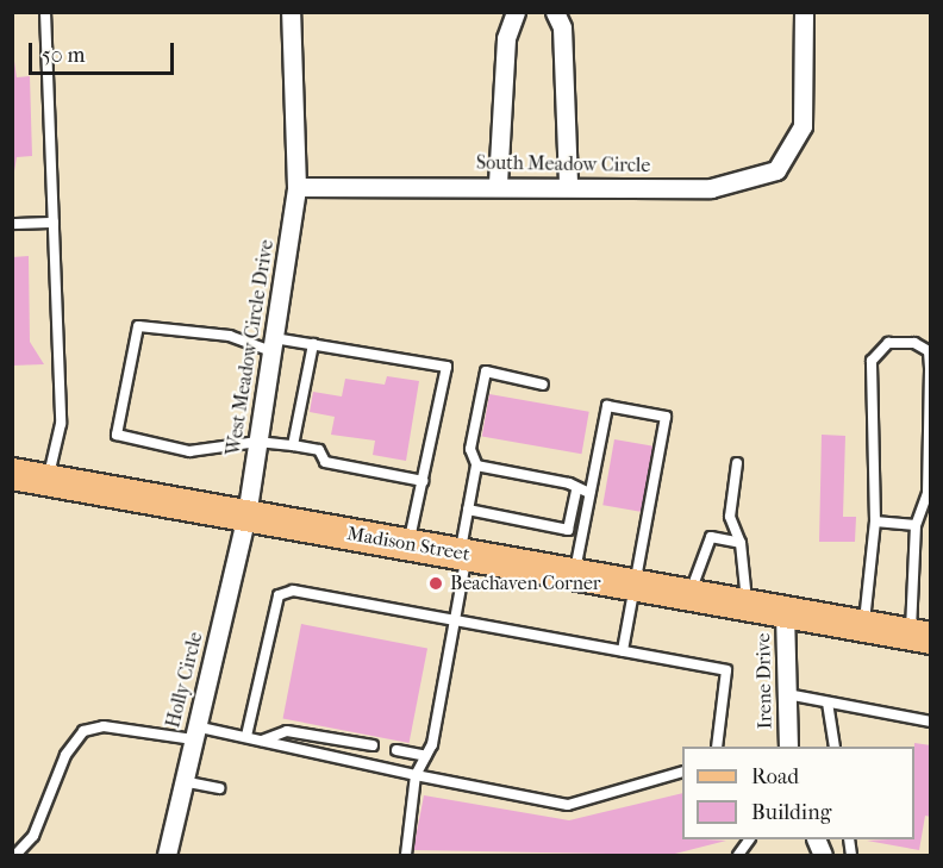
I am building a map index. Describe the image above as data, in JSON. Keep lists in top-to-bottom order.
{
  "streets": {
    "main road": ["Madison Street"],
    "street": [
      "South Meadow Circle",
      "West Meadow Circle Drive",
      "Holly Circle",
      "Irene Drive"
    ]
  },
  "crossings": [
    ["South Meadow Circle", "West Meadow Circle Drive"],
    ["West Meadow Circle Drive", "Madison Street"],
    ["West Meadow Circle Drive", "Holly Circle"],
    ["Madison Street", "Holly Circle"],
    ["Madison Street", "Irene Drive"]
  ],
  "places": ["Beachaven Corner"],
  "legend": ["Road", "Building"],
  "scale_bar": "50 m"
}
